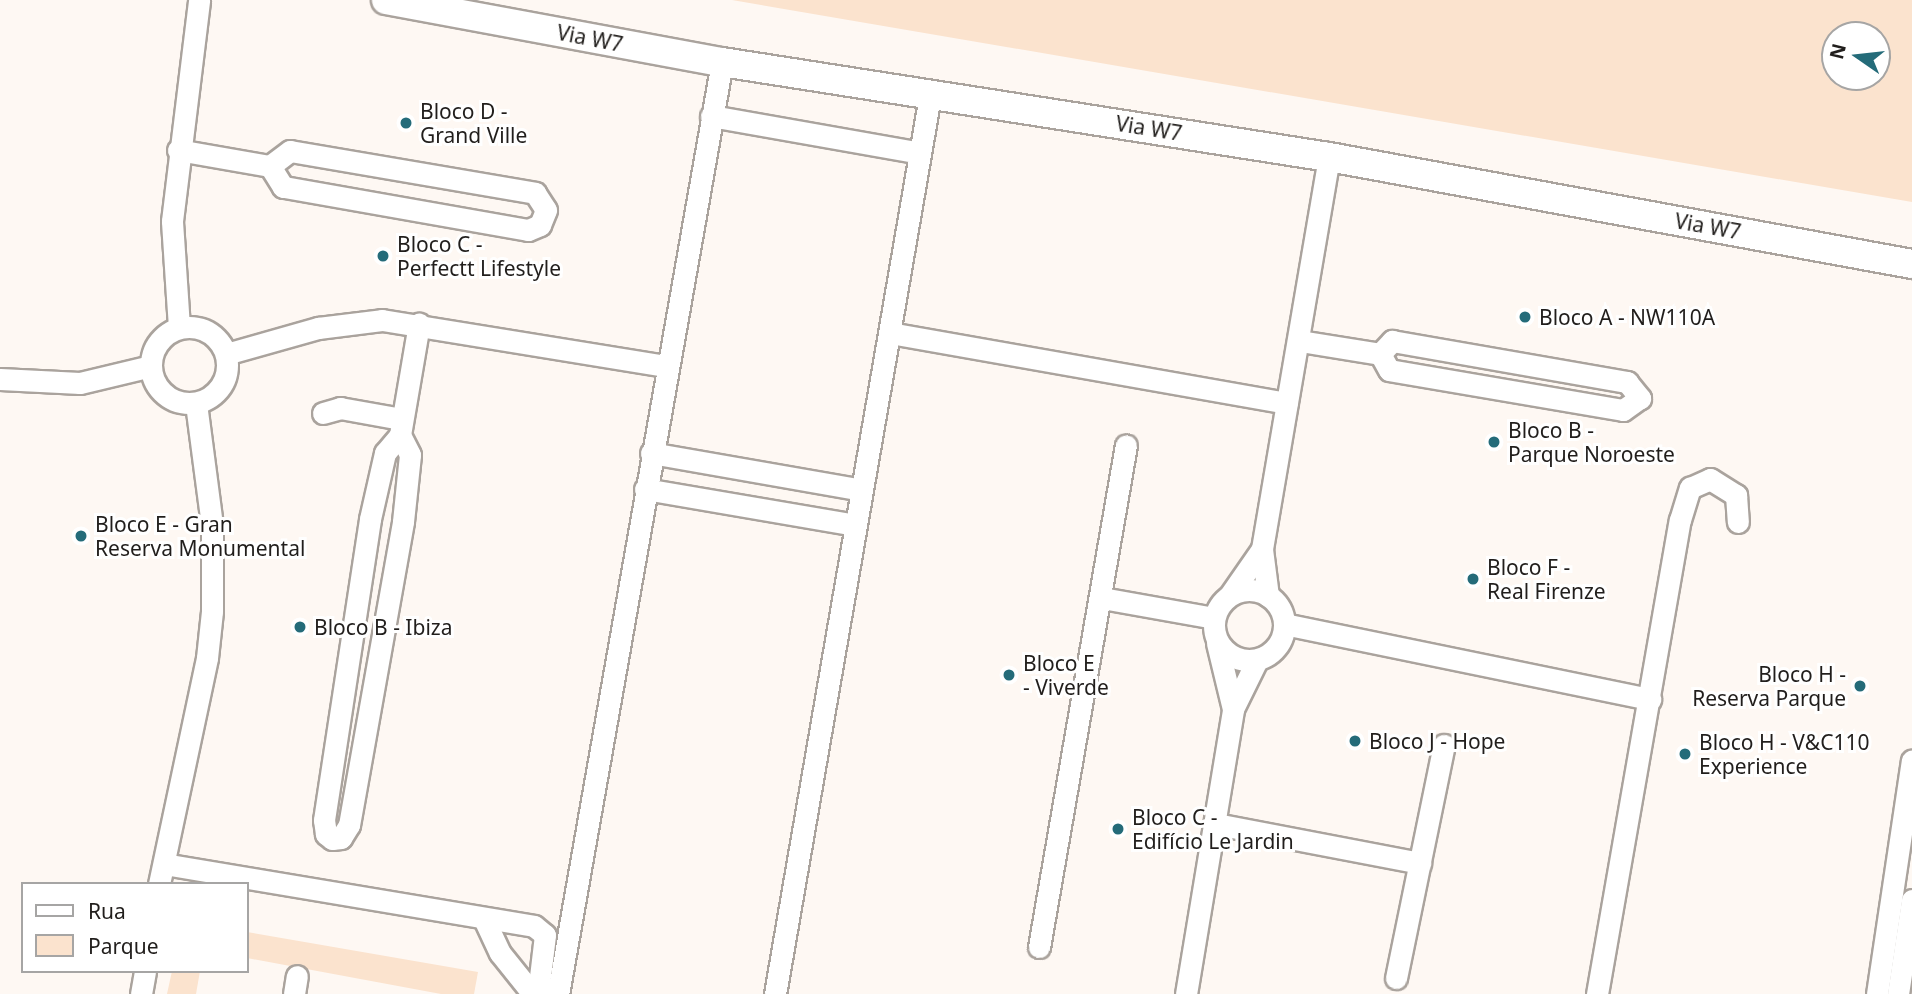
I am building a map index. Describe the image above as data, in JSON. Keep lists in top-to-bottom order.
{
  "streets": {
    "main road": ["Via W7"]
  },
  "places": [
    "Bloco D - Grand Ville",
    "Bloco C - Perfectt Lifestyle",
    "Bloco A - NW110A",
    "Bloco B - Parque Noroeste",
    "Bloco E - Gran Reserva Monumental",
    "Bloco F - Real Firenze",
    "Bloco B - Ibiza",
    "Bloco E - Viverde",
    "Bloco H - Reserva Parque",
    "Bloco J - Hope",
    "Bloco H - V&C110 Experience",
    "Bloco C - Edifício Le Jardin"
  ],
  "legend": ["Rua", "Parque"],
  "north": "left"
}
